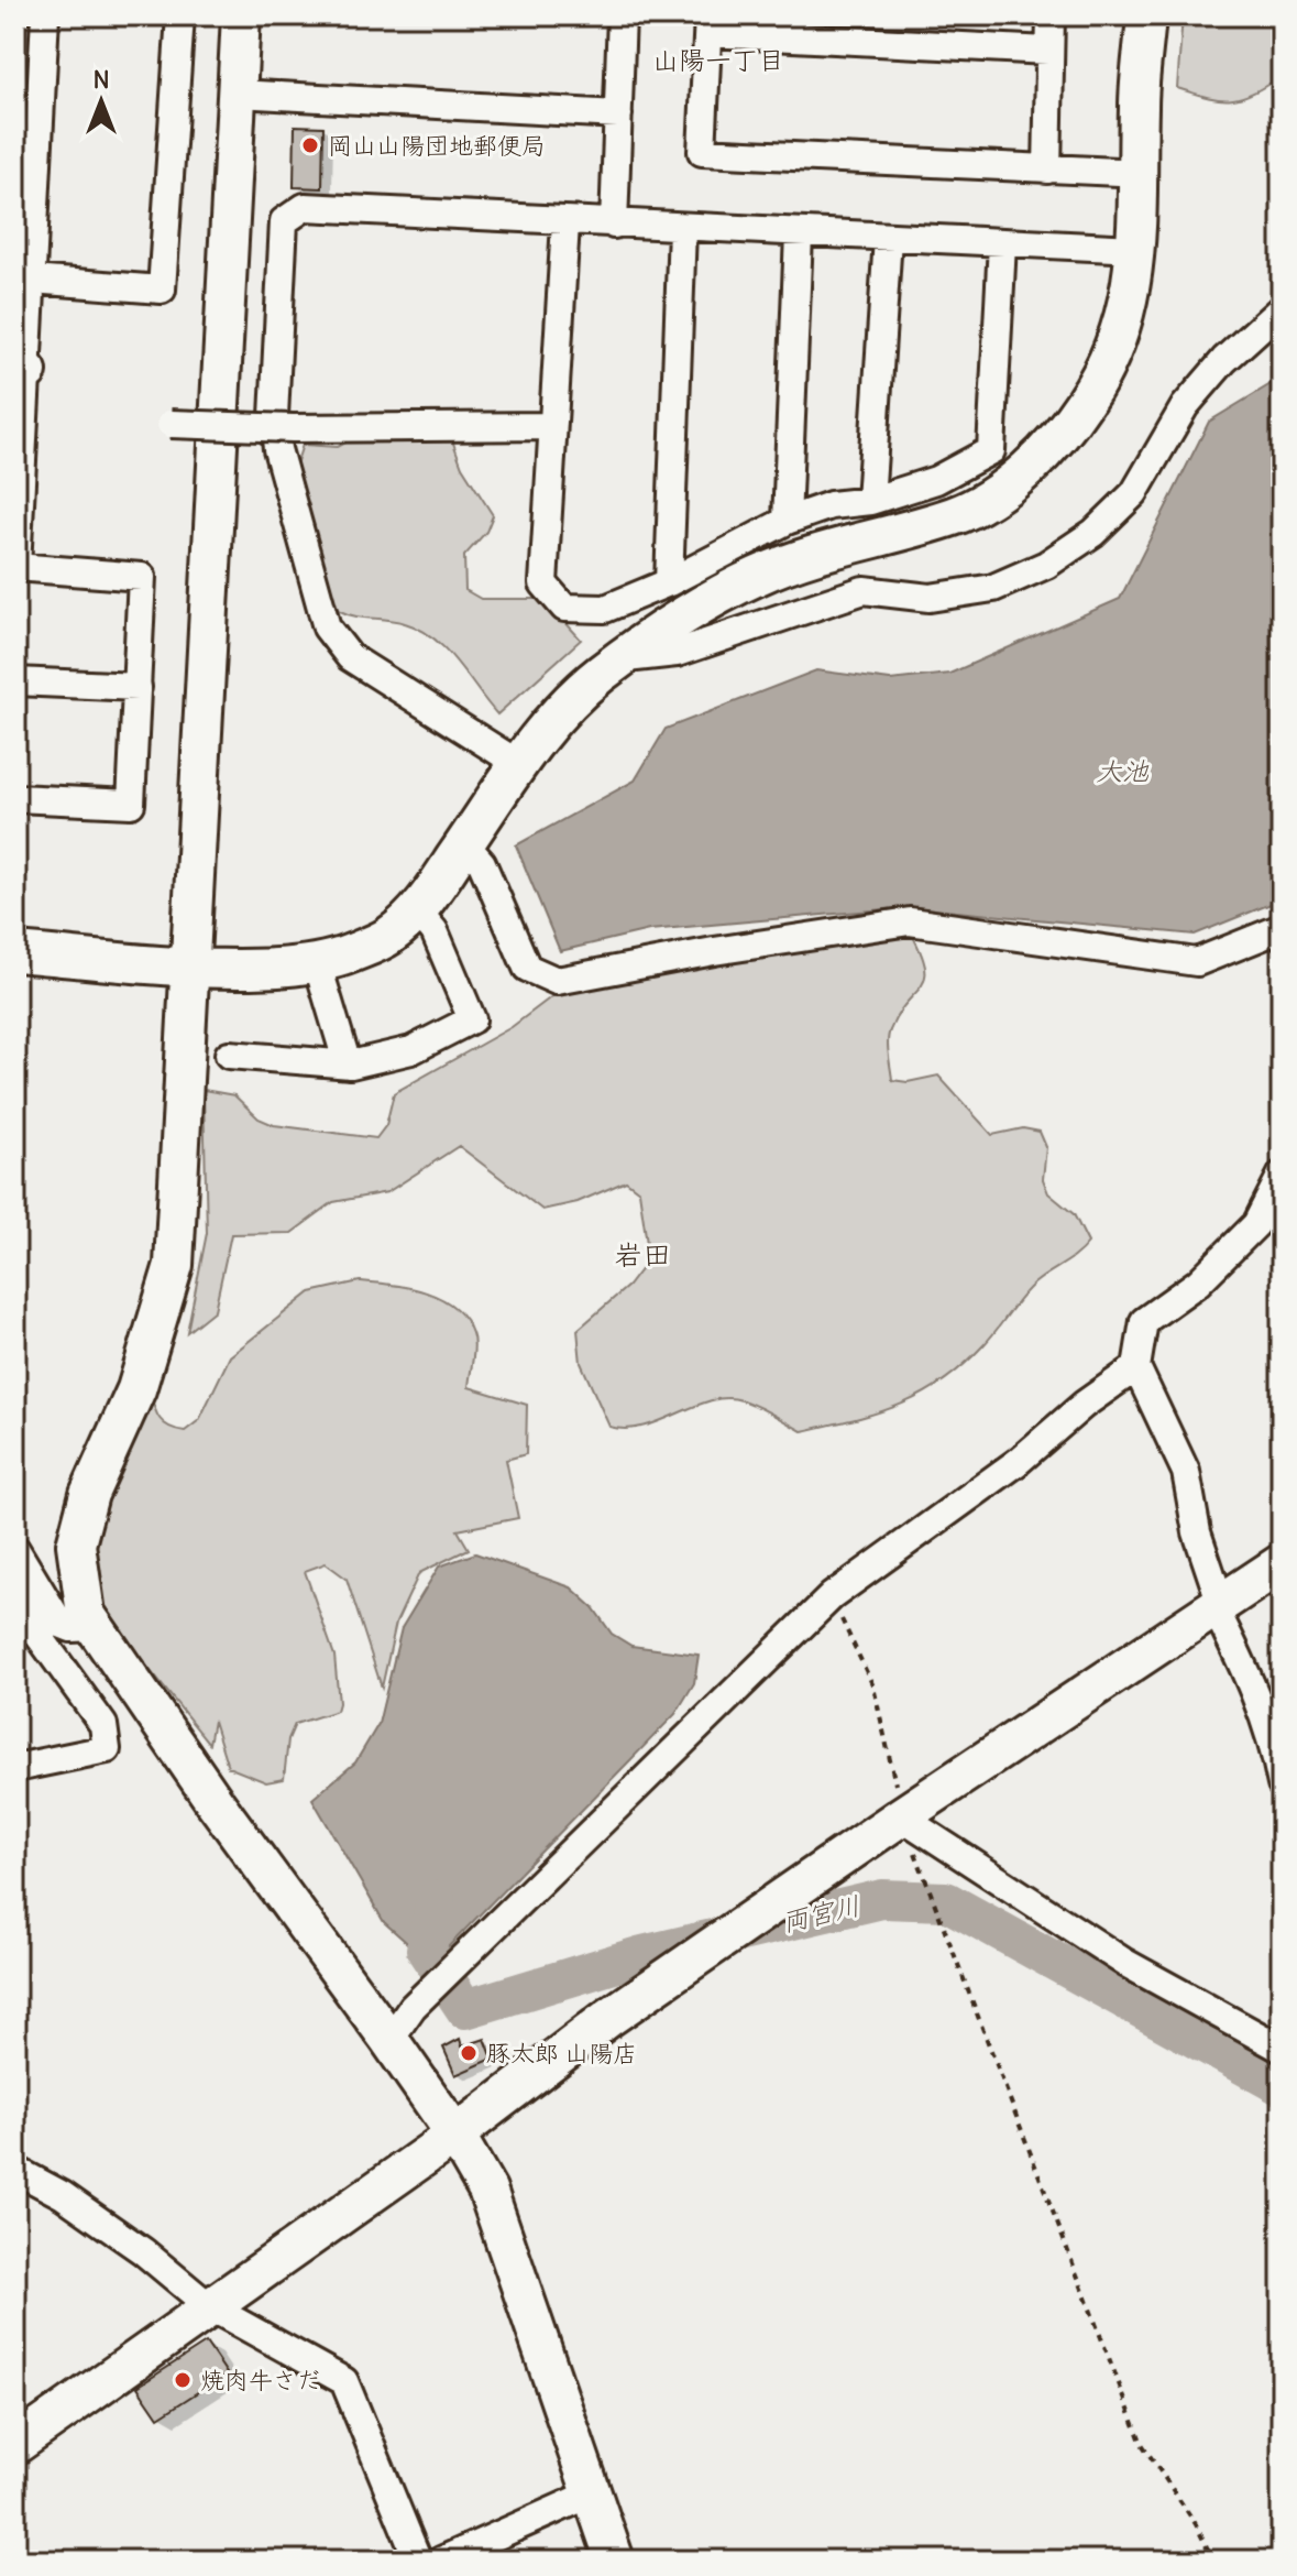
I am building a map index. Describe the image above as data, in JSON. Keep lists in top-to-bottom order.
{
  "districts": ["山陽一丁目", "岩田"],
  "water": ["大池", "両宮川"],
  "places": ["岡山山陽団地郵便局", "豚太郎 山陽店", "焼肉牛さだ"],
  "north": "top"
}
